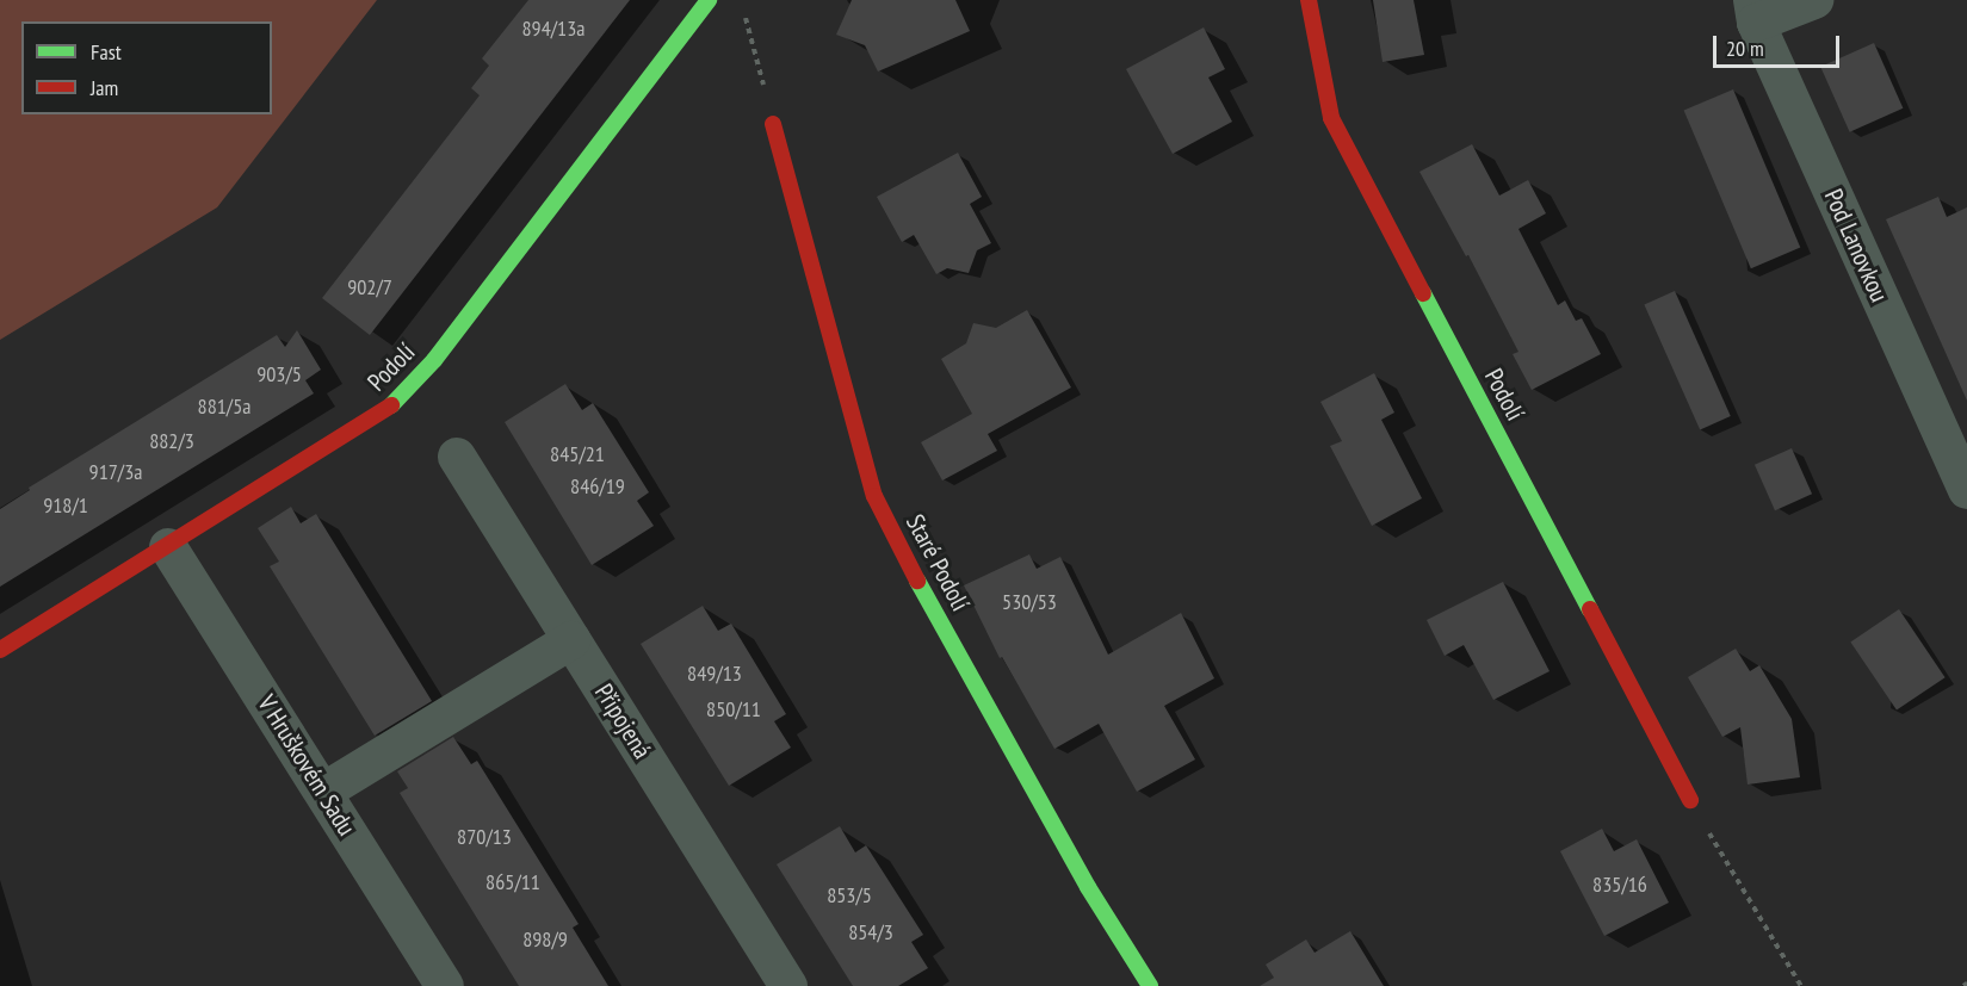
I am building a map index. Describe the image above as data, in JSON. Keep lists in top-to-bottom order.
{
  "streets": {
    "street": [
      "Pod Lanovkou",
      "Podolí",
      "Staré Podolí",
      "Připojená",
      "V Hruškovém Sadu"
    ]
  },
  "crossings": [
    ["Podolí", "V Hruškovém Sadu"]
  ],
  "house_numbers": [
    "894/13a",
    "902/7",
    "903/5",
    "881/5a",
    "882/3",
    "845/21",
    "917/3a",
    "846/19",
    "918/1",
    "530/53",
    "849/13",
    "850/11",
    "870/13",
    "865/11",
    "835/16",
    "853/5",
    "854/3",
    "898/9"
  ],
  "legend": ["Fast", "Jam"],
  "scale_bar": "20 m"
}
